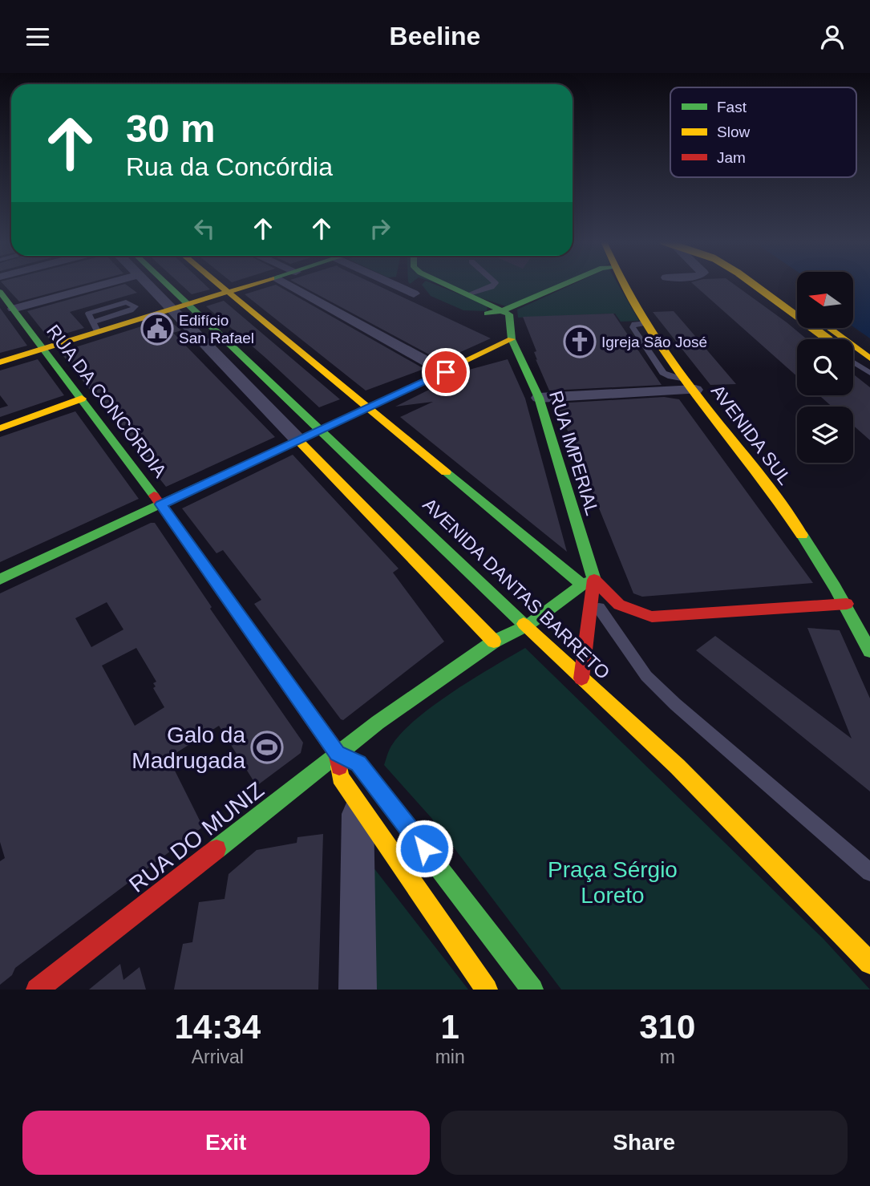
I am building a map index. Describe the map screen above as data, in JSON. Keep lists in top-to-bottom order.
{
  "streets": {
    "main road": [
      "RUA DA CONCÓRDIA",
      "AVENIDA SUL",
      "RUA IMPERIAL",
      "AVENIDA DANTAS BARRETO",
      "RUA DO MUNIZ"
    ]
  },
  "crossings": [
    ["RUA DA CONCÓRDIA", "RUA DO MUNIZ"],
    ["AVENIDA SUL", "AVENIDA DANTAS BARRETO"],
    ["RUA IMPERIAL", "AVENIDA DANTAS BARRETO"]
  ],
  "parks": ["Praça Sérgio Loreto"],
  "places": {
    "public building": ["Edifício San Rafael"],
    "church": ["Igreja São José"],
    "sports": ["Galo da Madrugada"]
  },
  "legend": ["Fast", "Slow", "Jam"],
  "north": "left",
  "page": {
    "header": "Beeline",
    "turn": ["30 m", "Rua da Concórdia"],
    "eta": [
      "14:34",
      "Arrival",
      "1",
      "min",
      "310",
      "m"
    ],
    "buttons": ["Exit", "Share"]
  }
}
